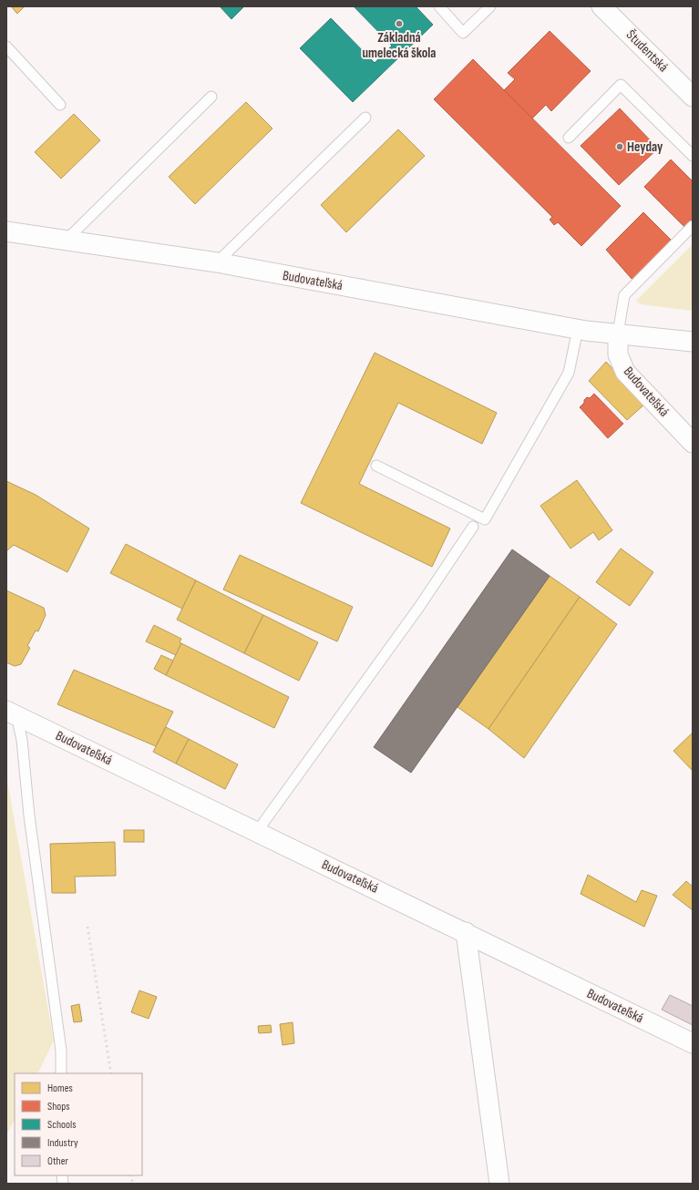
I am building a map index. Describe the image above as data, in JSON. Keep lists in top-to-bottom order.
{
  "streets": {
    "street": ["Študentská", "Budovateľská"]
  },
  "places": ["Základná umelecká škola", "Heyday"],
  "legend": [
    "Homes",
    "Shops",
    "Schools",
    "Industry",
    "Other"
  ]
}
